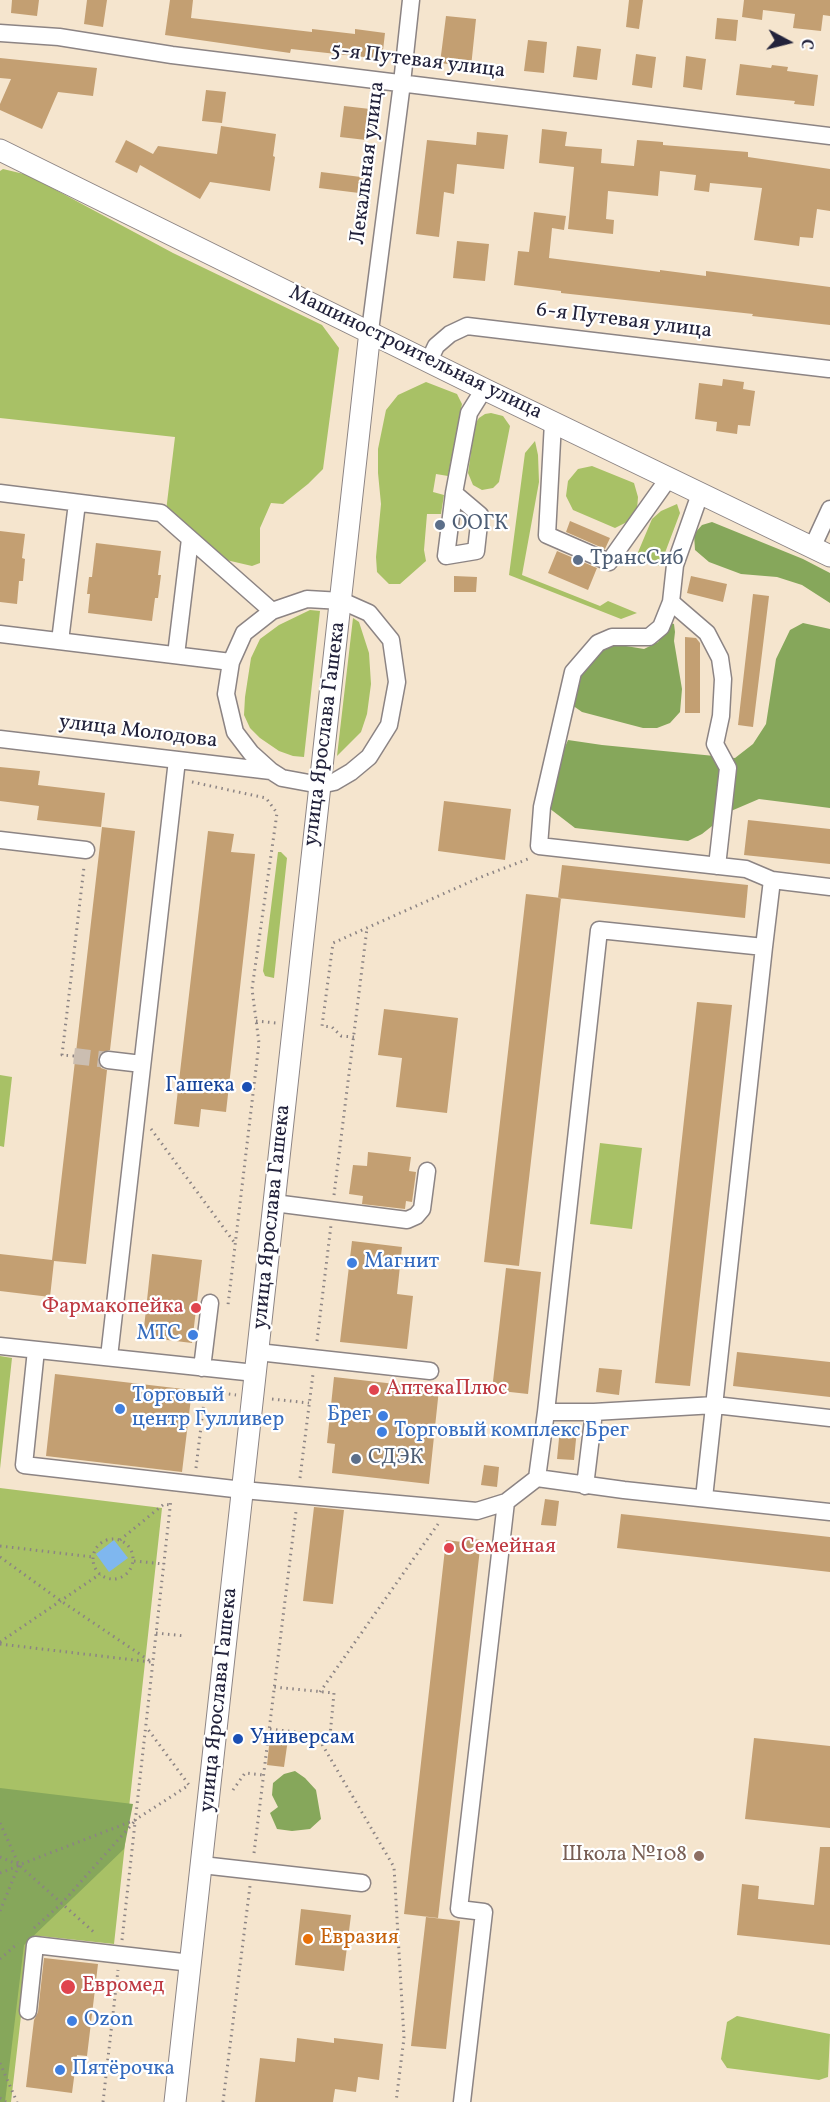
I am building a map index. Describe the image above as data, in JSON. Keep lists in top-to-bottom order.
{
  "streets": {
    "main road": ["Машиностроительная улица", "улица Ярослава Гашека"],
    "street": [
      "5-я Путевая улица",
      "Лекальная улица",
      "6-я Путевая улица",
      "улица Молодова"
    ]
  },
  "crossings": [
    ["5-я Путевая улица", "Лекальная улица"],
    ["Лекальная улица", "Машиностроительная улица"],
    ["Лекальная улица", "улица Ярослава Гашека"],
    ["6-я Путевая улица", "Машиностроительная улица"],
    ["Машиностроительная улица", "улица Ярослава Гашека"]
  ],
  "places": [
    "ООГК",
    "ТрансСиб",
    "Гашека",
    "Магнит",
    "Фармакопейка",
    "МТС",
    "АптекаПлюс",
    "Торговый центр Гулливер",
    "Брег",
    "Торговый комплекс Брег",
    "СДЭК",
    "Семейная",
    "Универсам",
    "Школа №108",
    "Евразия",
    "Евромед",
    "Ozon",
    "Пятёрочка"
  ],
  "north": "right"
}
